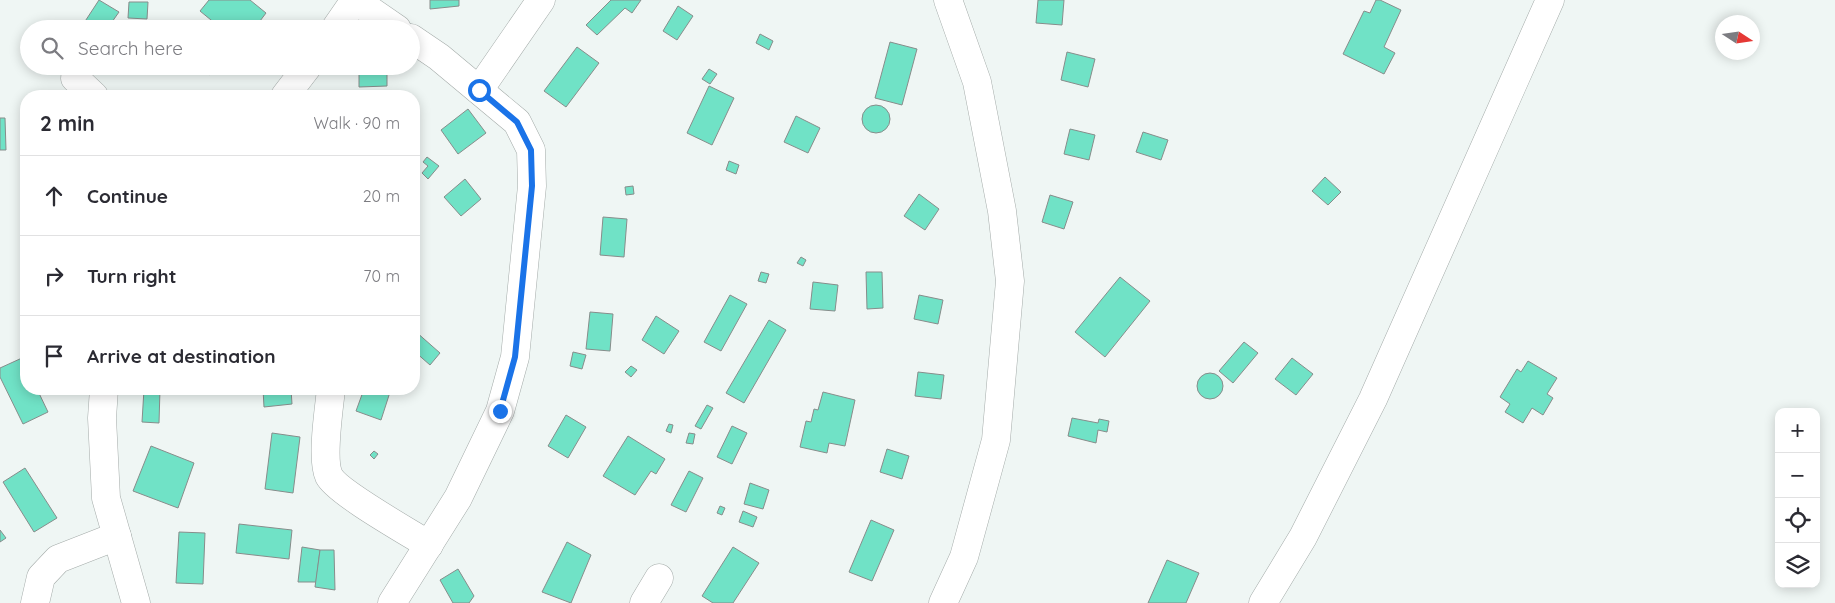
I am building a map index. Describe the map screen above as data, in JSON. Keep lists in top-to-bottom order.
{
  "north": "right",
  "page": {
    "search": "Search here",
    "heading": ["2 min", "Walk · 90 m"],
    "list": [
      ["Continue", "20 m"],
      ["Turn right", "70 m"],
      "Arrive at destination"
    ],
    "map_buttons": ["+", "−"]
  }
}
